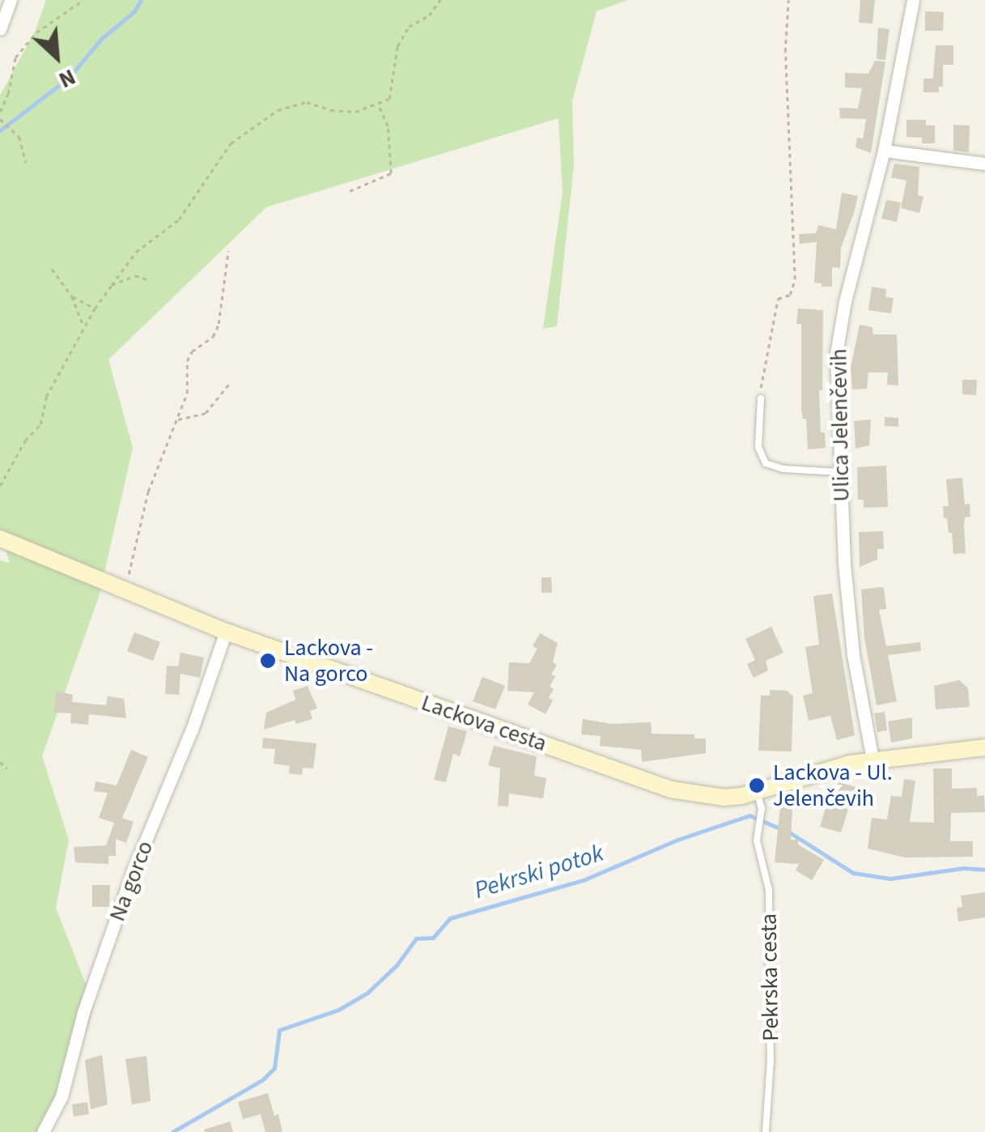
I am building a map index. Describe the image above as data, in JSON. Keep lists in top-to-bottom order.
{
  "streets": {
    "street": ["Ulica Jelenčevih", "Lackova cesta", "Na gorco"],
    "lane": ["Pekrska cesta"]
  },
  "crossings": [
    ["Ulica Jelenčevih", "Lackova cesta"],
    ["Lackova cesta", "Na gorco"],
    ["Lackova cesta", "Pekrska cesta"]
  ],
  "water": ["Pekrski potok"],
  "places": ["Lackova - Na gorco", "Lackova - Ul. Jelenčevih"],
  "north": "bottom right"
}
